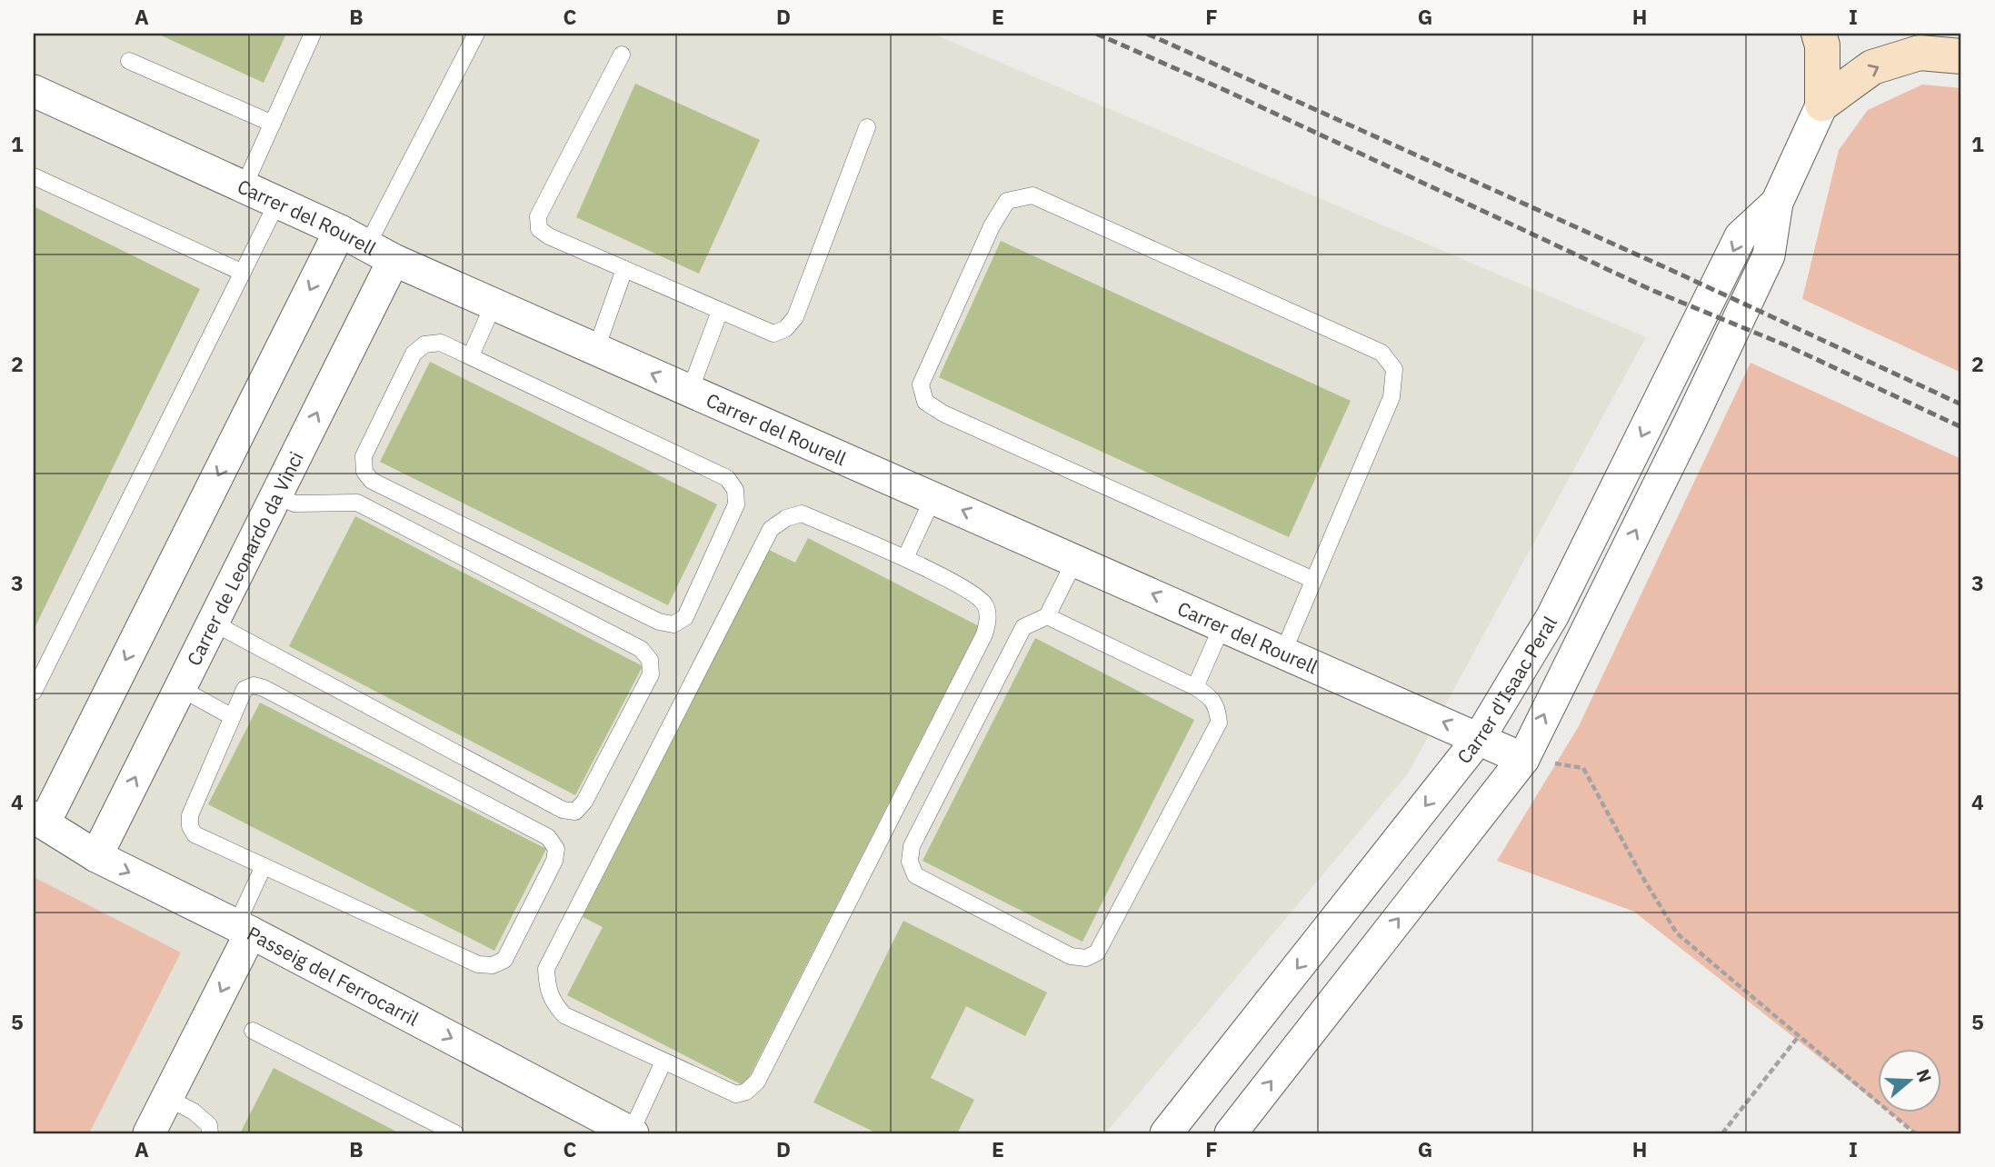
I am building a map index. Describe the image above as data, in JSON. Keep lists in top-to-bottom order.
{
  "streets": {
    "street": [
      "Carrer del Rourell",
      "Carrer de Leonardo da Vinci",
      "Carrer d'Isaac Peral",
      "Passeig del Ferrocarril"
    ]
  },
  "crossings": [
    ["Carrer del Rourell", "Carrer de Leonardo da Vinci"],
    ["Carrer del Rourell", "Carrer d'Isaac Peral"],
    ["Carrer de Leonardo da Vinci", "Passeig del Ferrocarril"]
  ],
  "one_way": ["Carrer del Rourell", "Passeig del Ferrocarril"],
  "north": "right",
  "grid": {
    "columns": [
      "A",
      "B",
      "C",
      "D",
      "E",
      "F",
      "G",
      "H",
      "I"
    ],
    "rows": [
      "1",
      "2",
      "3",
      "4",
      "5"
    ]
  }
}
